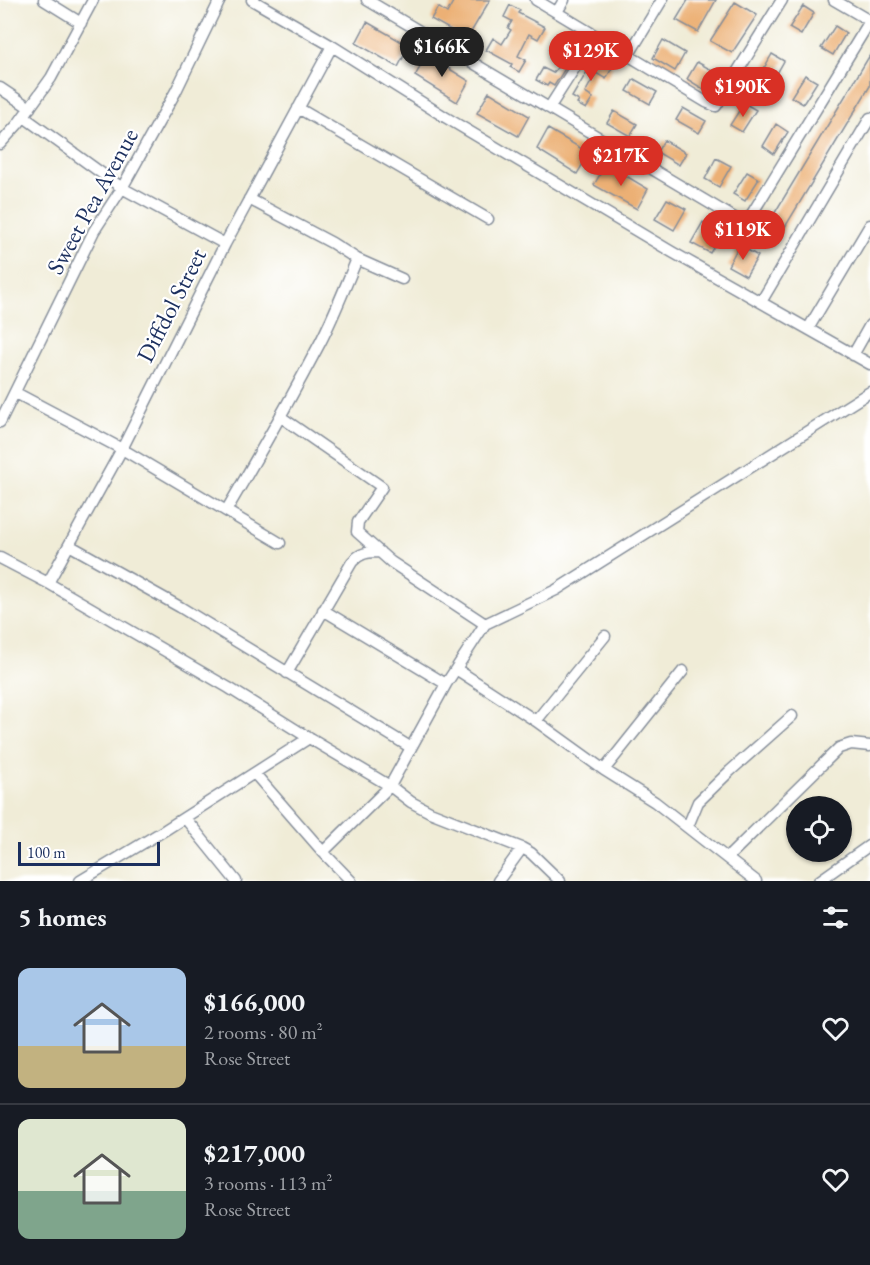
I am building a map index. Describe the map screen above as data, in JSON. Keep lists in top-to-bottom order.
{
  "streets": {
    "street": ["Sweet Pea Avenue", "Diffdol Street"]
  },
  "scale_bar": "100 m",
  "page": {
    "price": [
      "$166K",
      "$129K",
      "$190K",
      "$217K",
      "$119K"
    ],
    "scale": "100 m",
    "heading": "5 homes",
    "list": [
      {
        "name": "$166,000",
        "note": "2 rooms · 80 m² · Rose Street"
      },
      {
        "name": "$217,000",
        "note": "3 rooms · 113 m² · Rose Street"
      }
    ]
  }
}
